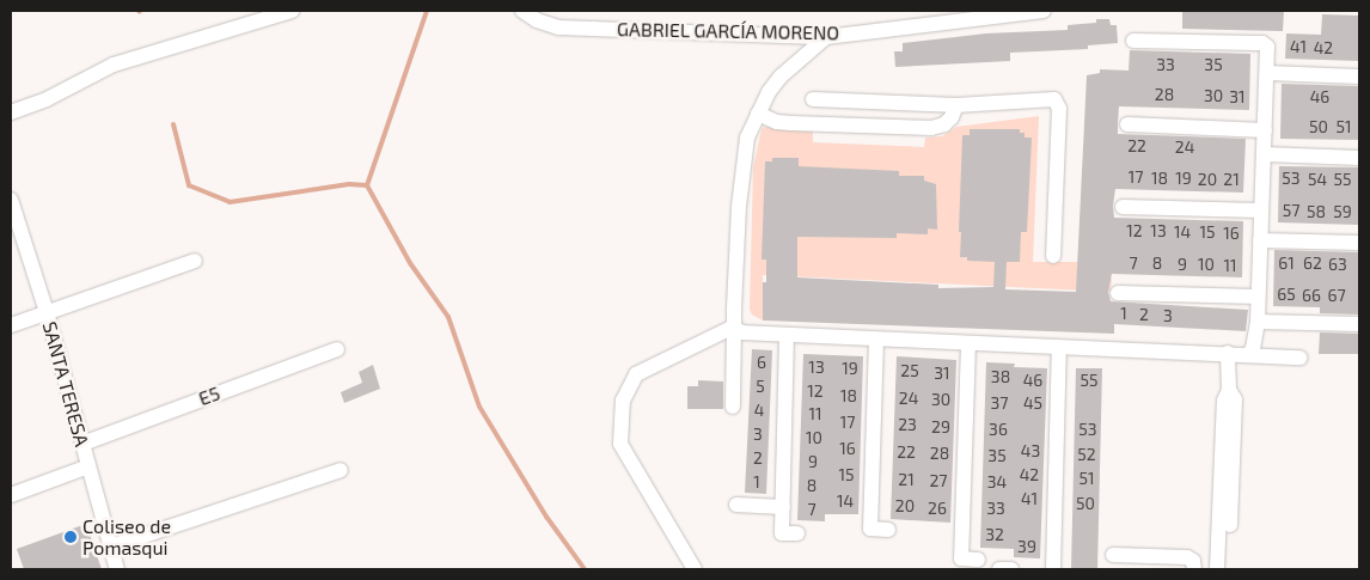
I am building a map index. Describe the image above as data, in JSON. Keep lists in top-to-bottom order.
{
  "streets": {
    "street": ["GABRIEL GARCÍA MORENO", "SANTA TERESA", "E5"]
  },
  "crossings": [
    ["SANTA TERESA", "E5"]
  ],
  "places": ["Coliseo de Pomasqui"],
  "house_numbers": [
    "41",
    "42",
    "33",
    "35",
    "28",
    "30",
    "31",
    "46",
    "50",
    "51",
    "22",
    "24",
    "17",
    "18",
    "19",
    "53",
    "20",
    "21",
    "54",
    "55",
    "57",
    "58",
    "59",
    "12",
    "13",
    "14",
    "15",
    "16",
    "7",
    "8",
    "61",
    "62",
    "9",
    "10",
    "63",
    "11",
    "65",
    "66",
    "67",
    "1",
    "2",
    "3",
    "6",
    "13",
    "19",
    "25",
    "31",
    "38",
    "46",
    "55",
    "5",
    "12",
    "18",
    "24",
    "30",
    "37",
    "45",
    "4",
    "11",
    "17",
    "23",
    "29",
    "36",
    "53",
    "3",
    "10",
    "16",
    "43",
    "22",
    "28",
    "52",
    "35",
    "2",
    "9",
    "15",
    "42",
    "51",
    "21",
    "27",
    "1",
    "34",
    "8",
    "41",
    "14",
    "50",
    "20",
    "26",
    "33",
    "7",
    "32",
    "39"
  ]
}
